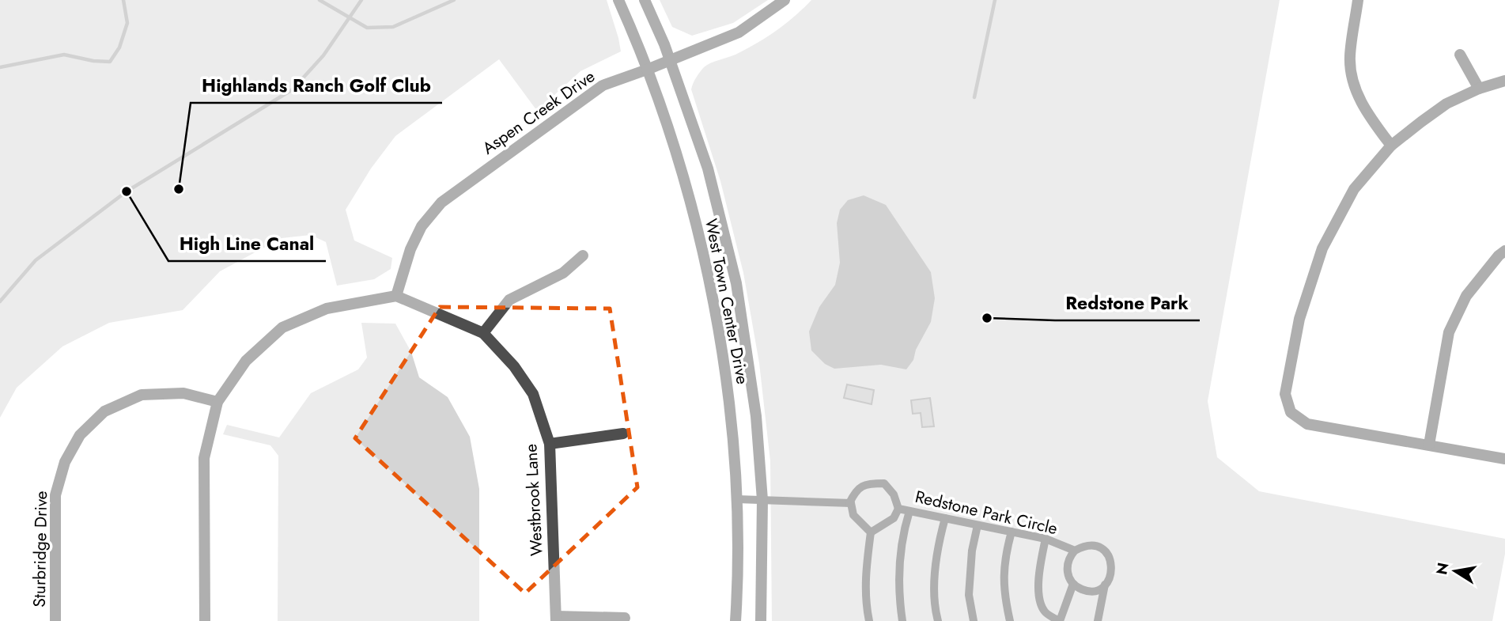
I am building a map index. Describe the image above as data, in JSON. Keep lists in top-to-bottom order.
{
  "streets": {
    "street": [
      "Aspen Creek Drive",
      "West Town Center Drive",
      "Westbrook Lane",
      "Sturbridge Drive"
    ],
    "lane": ["Redstone Park Circle"]
  },
  "crossings": [
    ["Aspen Creek Drive", "West Town Center Drive"],
    ["Aspen Creek Drive", "Westbrook Lane"]
  ],
  "places": ["Highlands Ranch Golf Club", "High Line Canal", "Redstone Park"],
  "north": "left"
}
